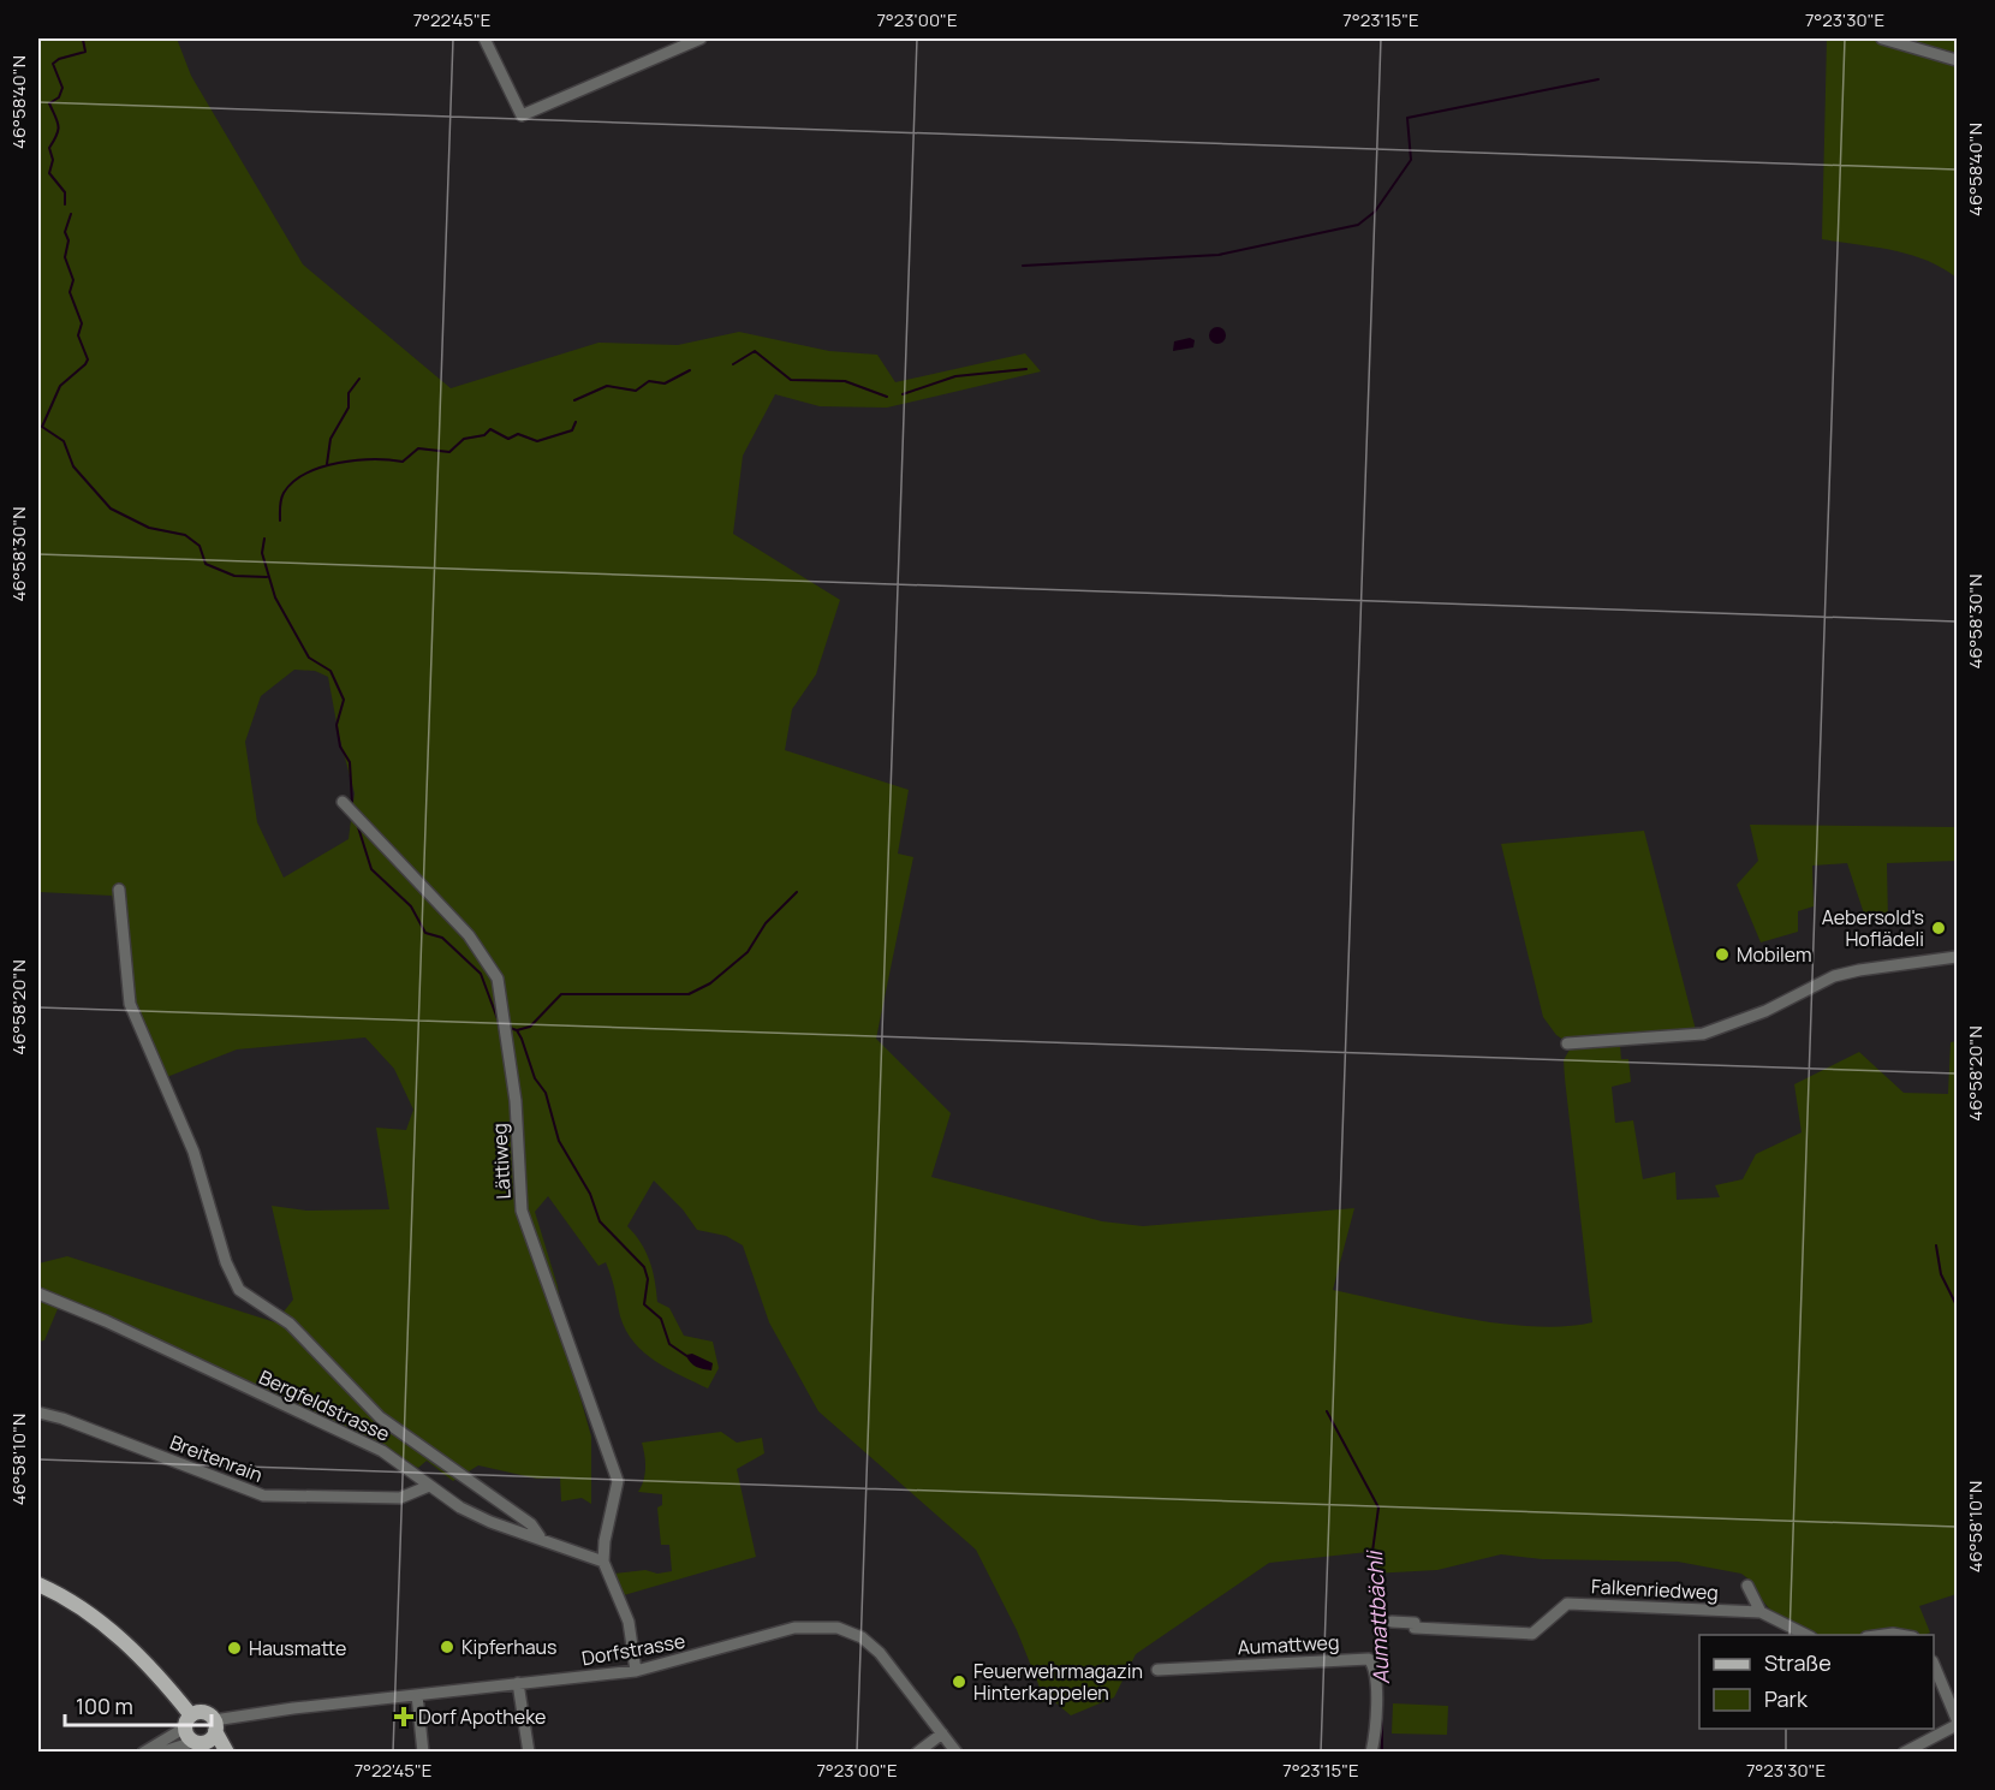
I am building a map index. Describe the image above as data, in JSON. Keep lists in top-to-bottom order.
{
  "streets": {
    "street": [
      "Lättiweg",
      "Bergfeldstrasse",
      "Breitenrain",
      "Falkenriedweg",
      "Aumattweg",
      "Dorfstrasse"
    ]
  },
  "crossings": [
    ["Lättiweg", "Bergfeldstrasse"],
    ["Bergfeldstrasse", "Breitenrain"]
  ],
  "water": ["Aumattbächli"],
  "places": {
    "other": [
      "Aebersold's Hoflädeli",
      "Mobilem",
      "Kipferhaus",
      "Hausmatte",
      "Feuerwehrmagazin Hinterkappelen"
    ],
    "health": ["Dorf Apotheke"]
  },
  "legend": ["Straße", "Park"],
  "scale_bar": "100 m",
  "coordinates": [
    "7°22'45\"E",
    "7°23'00\"E",
    "7°23'15\"E",
    "7°23'30\"E",
    "46°58'40\"N",
    "46°58'30\"N",
    "46°58'20\"N",
    "46°58'10\"N"
  ]
}
